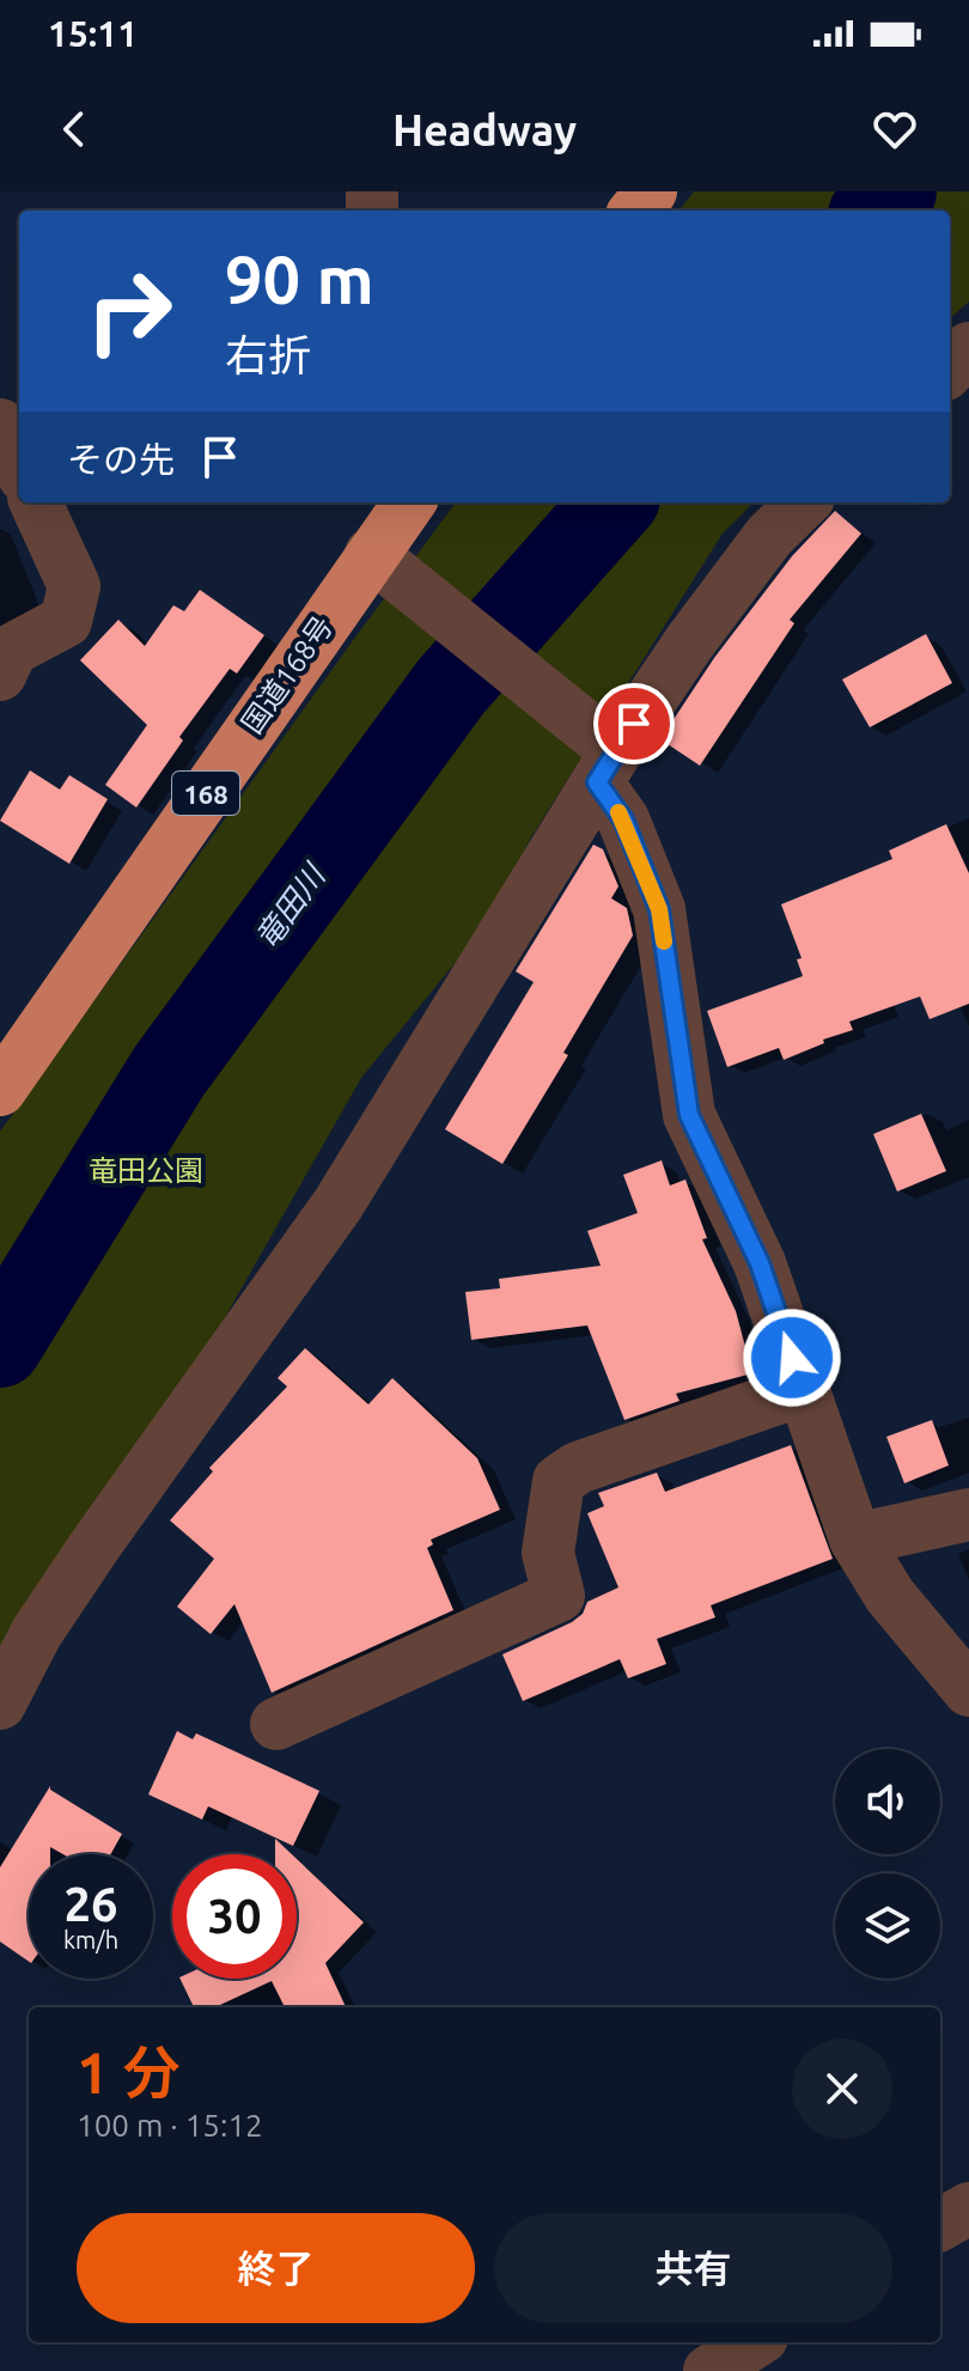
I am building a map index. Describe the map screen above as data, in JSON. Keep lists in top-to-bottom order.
{
  "streets": {
    "highway": ["国道168号", "168"]
  },
  "water": ["竜田川"],
  "parks": ["竜田公園"],
  "page": {
    "status": "15:11",
    "header": "Headway",
    "turn": ["90 m", "右折"],
    "then": "その先",
    "speed": "26 km/h",
    "limit": "30",
    "heading": ["1 分", "100 m · 15:12"],
    "buttons": ["終了", "共有"]
  }
}
